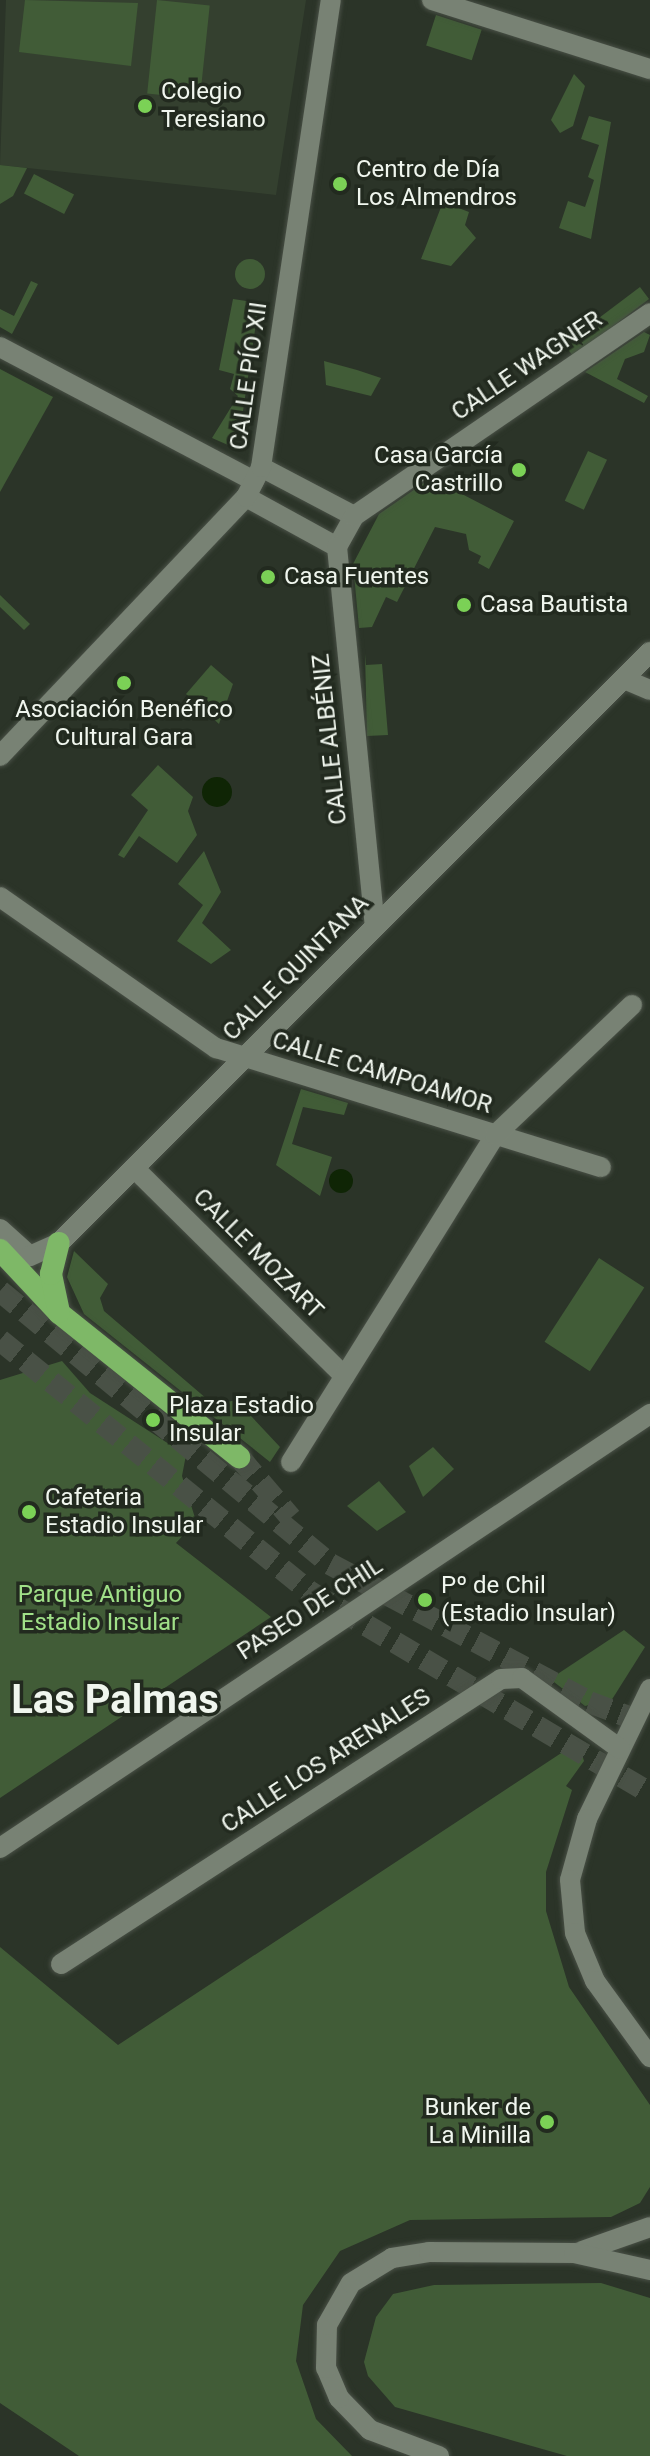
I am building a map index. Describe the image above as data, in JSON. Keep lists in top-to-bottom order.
{
  "streets": {
    "street": [
      "CALLE WAGNER",
      "CALLE PÍO XII",
      "CALLE ALBÉNIZ",
      "CALLE QUINTANA",
      "CALLE CAMPOAMOR",
      "CALLE MOZART",
      "PASEO DE CHIL",
      "CALLE LOS ARENALES"
    ]
  },
  "crossings": [
    ["CALLE ALBÉNIZ", "CALLE QUINTANA"],
    ["CALLE QUINTANA", "CALLE CAMPOAMOR"],
    ["CALLE QUINTANA", "CALLE MOZART"]
  ],
  "districts": ["Las Palmas"],
  "parks": ["Parque Antiguo Estadio Insular"],
  "places": [
    "Colegio Teresiano",
    "Centro de Día Los Almendros",
    "Casa García Castrillo",
    "Casa Fuentes",
    "Casa Bautista",
    "Asociación Benéfico Cultural Gara",
    "Plaza Estadio Insular",
    "Cafeteria Estadio Insular",
    "Pº de Chil (Estadio Insular)",
    "Bunker de La Minilla"
  ]
}
